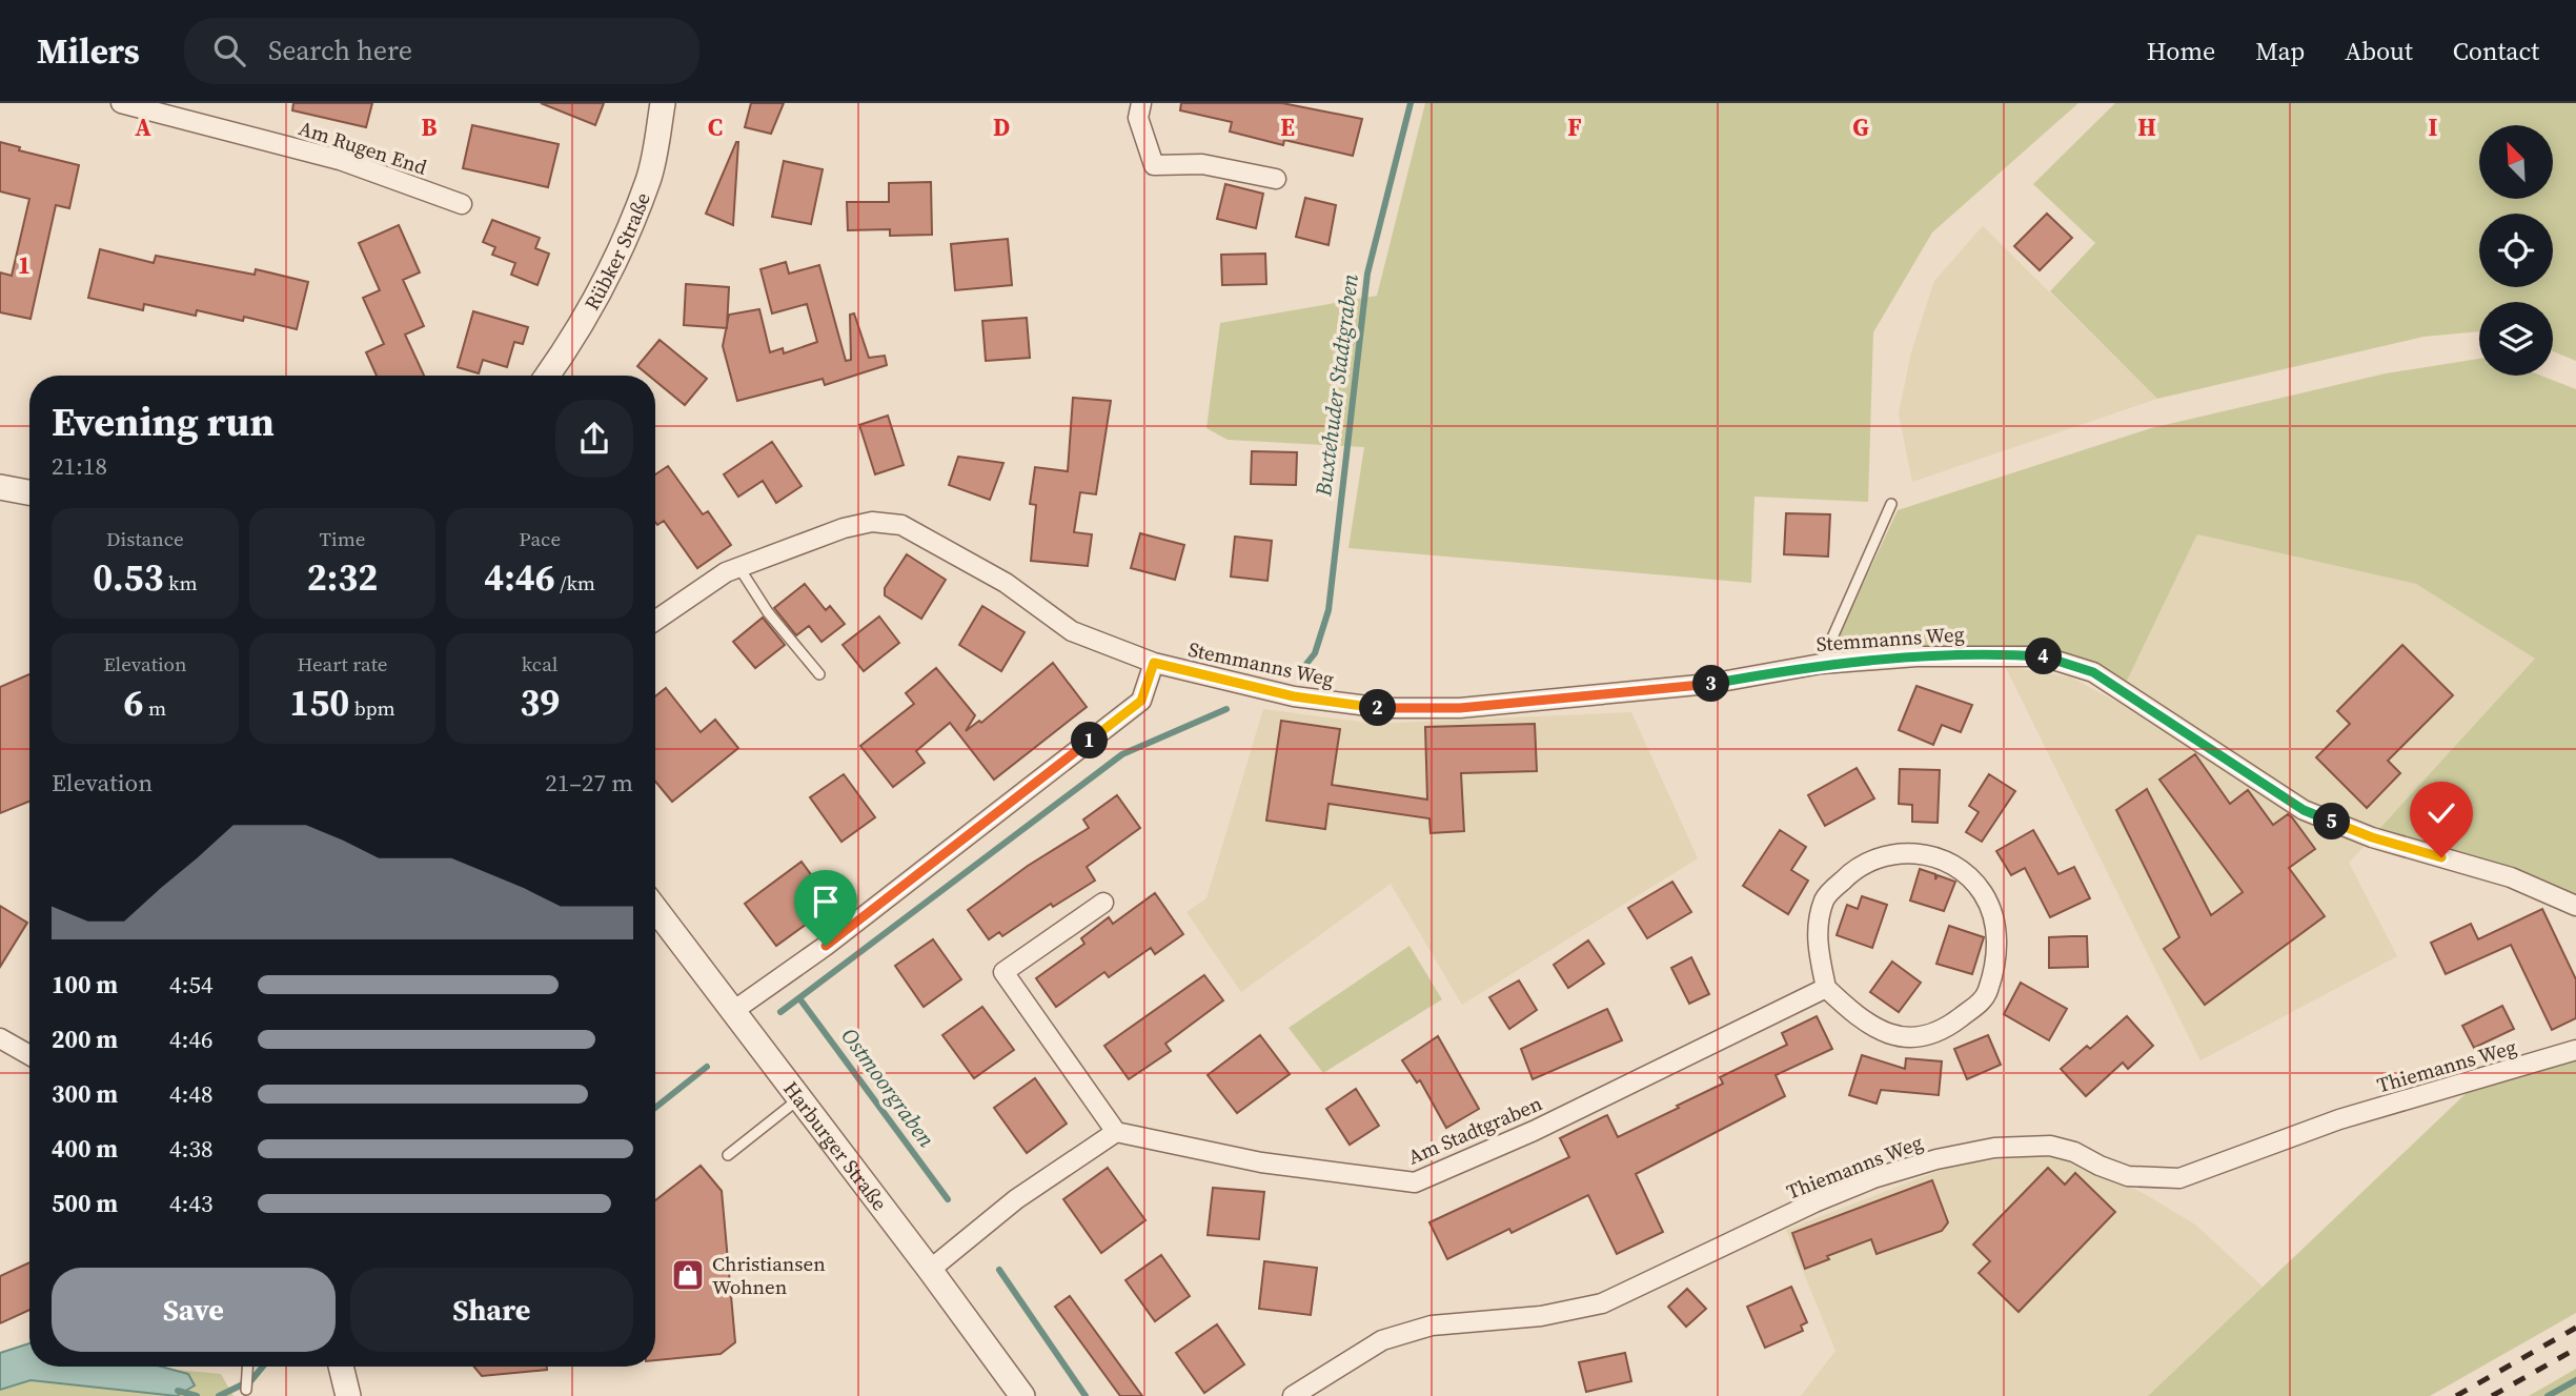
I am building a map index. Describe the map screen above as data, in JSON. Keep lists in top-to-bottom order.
{
  "streets": {
    "street": [
      "Am Rugen End",
      "Rübker Straße",
      "Stemmanns Weg",
      "Thiemanns Weg",
      "Am Stadtgraben",
      "Harburger Straße"
    ]
  },
  "water": ["Buxtehuder Stadtgraben", "Ostmoorgraben"],
  "places": {
    "shop": ["Christiansen Wohnen"]
  },
  "north": "top left",
  "page": {
    "header": "Milers",
    "search": "Search here",
    "nav": [
      "Home",
      "Map",
      "About",
      "Contact"
    ],
    "heading": ["Evening run", "21:18"],
    "stats": [
      ["Distance", "0.53 km"],
      ["Time", "2:32"],
      ["Pace", "4:46 /km"],
      ["Elevation", "6 m"],
      ["Heart rate", "150 bpm"],
      ["kcal", "39"]
    ],
    "pins": [
      "4",
      "3",
      "2",
      "1",
      "5"
    ],
    "chart": ["Elevation", "21–27 m"],
    "list": [
      {
        "name": "100 m",
        "note": "4:54"
      },
      {
        "name": "200 m",
        "note": "4:46"
      },
      {
        "name": "300 m",
        "note": "4:48"
      },
      {
        "name": "400 m",
        "note": "4:38"
      },
      {
        "name": "500 m",
        "note": "4:43"
      }
    ],
    "buttons": ["Save", "Share"]
  },
  "grid": {
    "columns": [
      "A",
      "B",
      "C",
      "D",
      "E",
      "F",
      "G",
      "H",
      "I"
    ],
    "rows": ["1"]
  }
}
